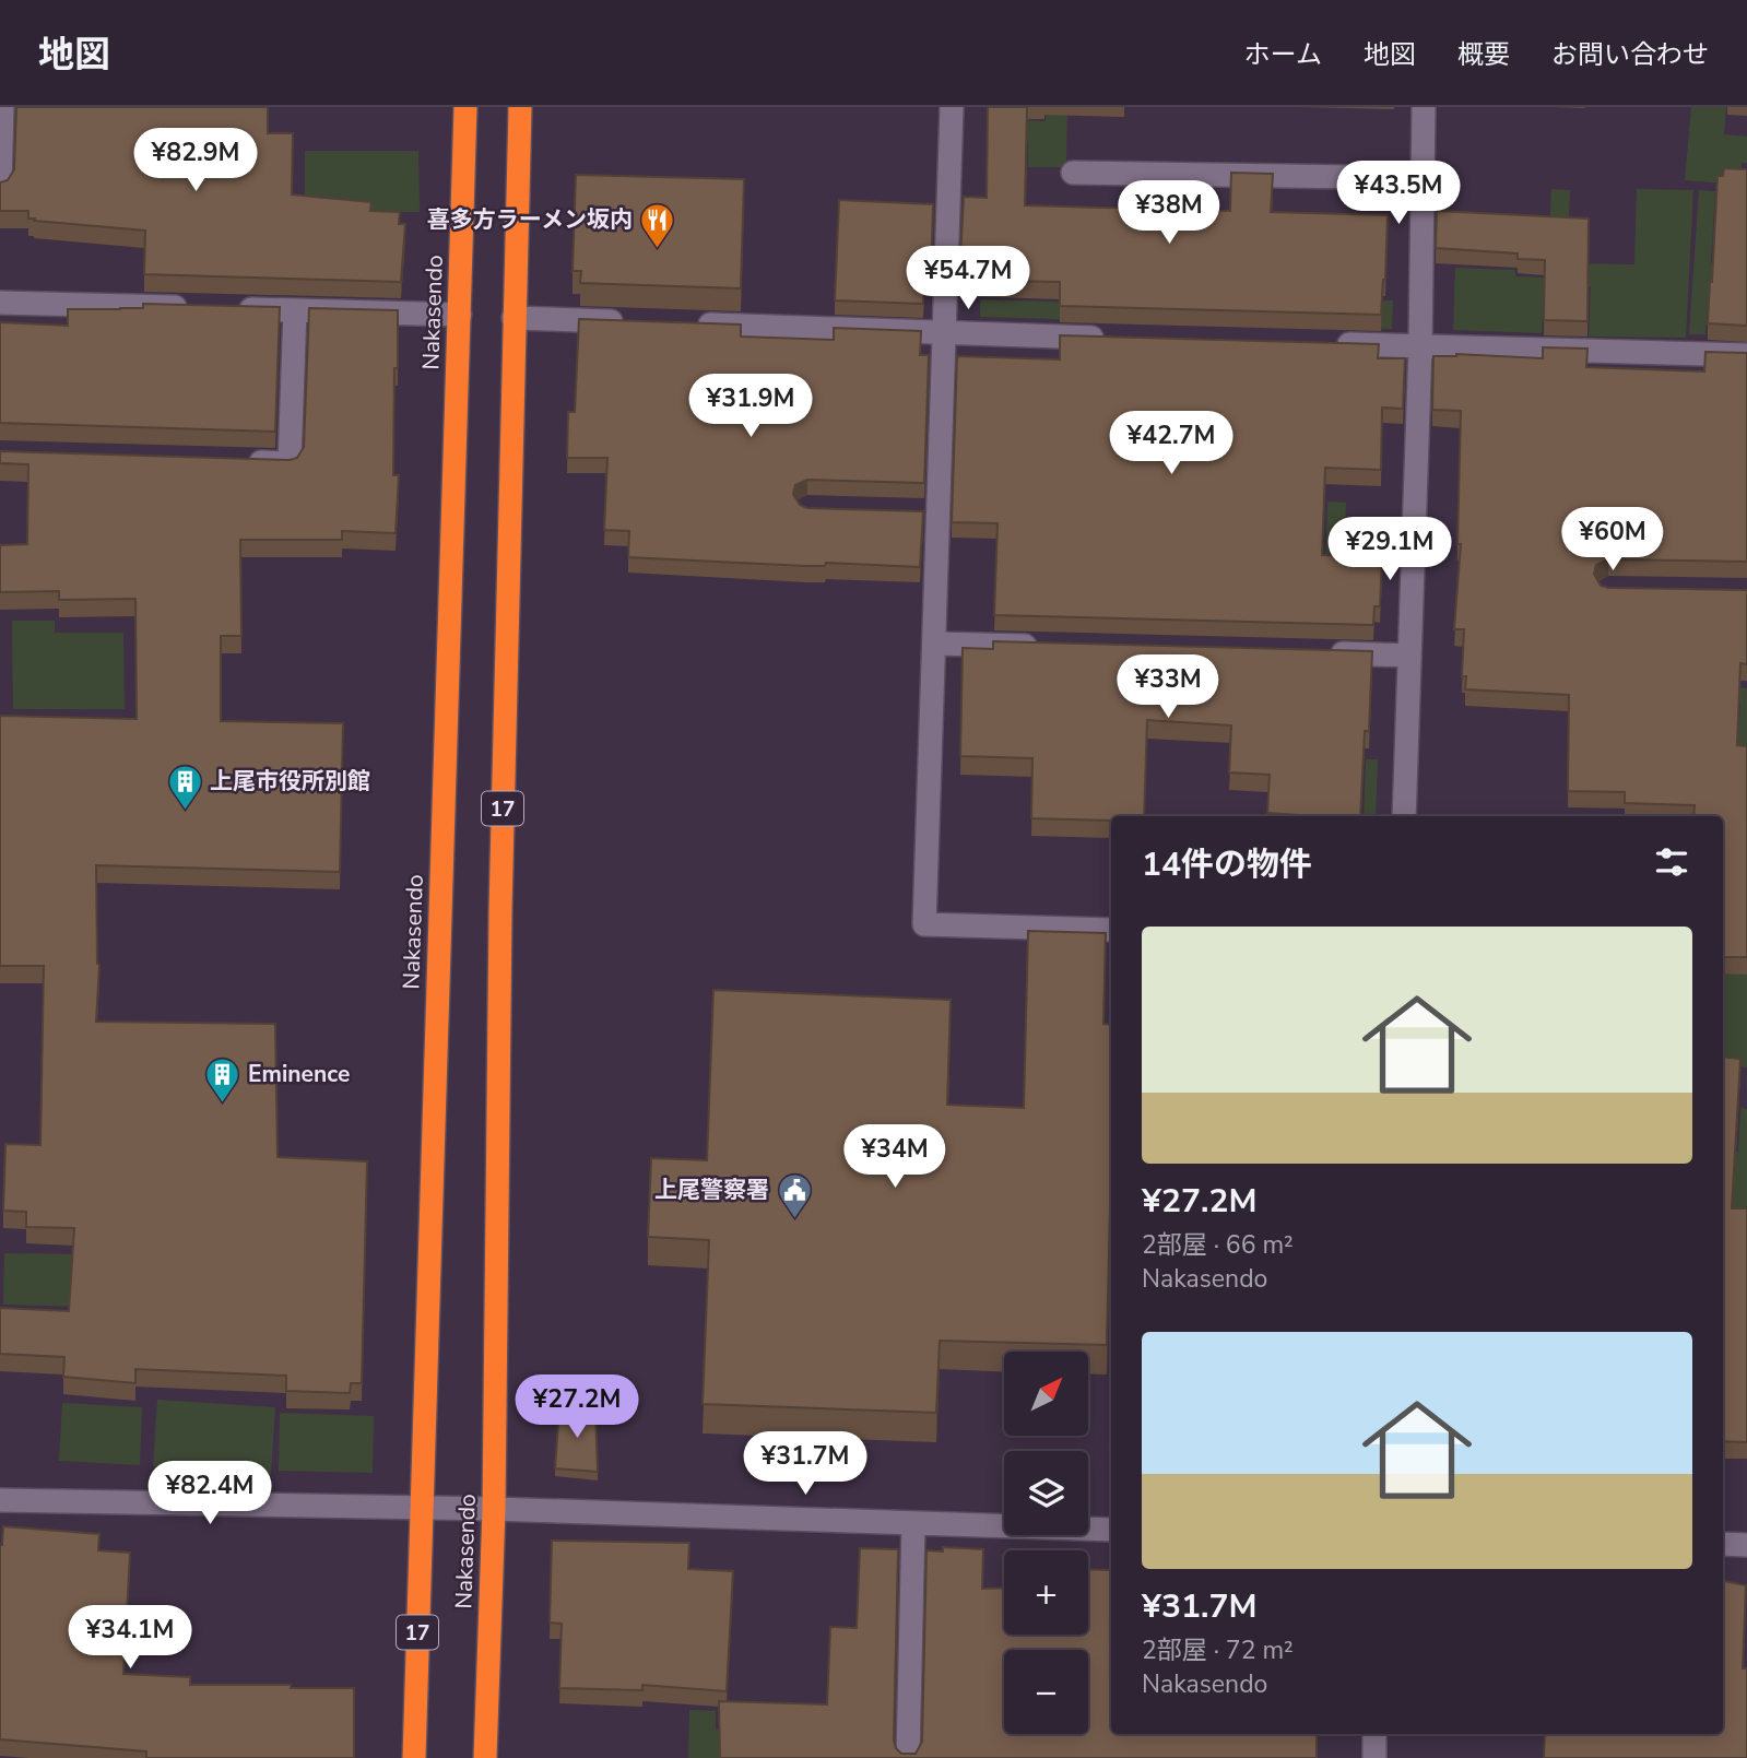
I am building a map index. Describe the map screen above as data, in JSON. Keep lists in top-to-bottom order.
{
  "streets": {
    "highway": ["Nakasendo", "17"]
  },
  "places": {
    "restaurant": ["喜多方ラーメン坂内"],
    "building": ["上尾市役所別館", "Eminence"],
    "public building": ["上尾警察署"]
  },
  "north": "top right",
  "page": {
    "header": "地図",
    "nav": [
      "ホーム",
      "地図",
      "概要",
      "お問い合わせ"
    ],
    "price": [
      "¥82.9M",
      "¥43.5M",
      "¥38M",
      "¥54.7M",
      "¥31.9M",
      "¥42.7M",
      "¥60M",
      "¥29.1M",
      "¥33M",
      "¥34M",
      "¥27.2M",
      "¥31.7M",
      "¥82.4M",
      "¥34.1M"
    ],
    "heading": "14件の物件",
    "list": [
      {
        "name": "¥27.2M",
        "note": "2部屋 · 66 m² · Nakasendo"
      },
      {
        "name": "¥31.7M",
        "note": "2部屋 · 72 m² · Nakasendo"
      }
    ],
    "map_buttons": ["+", "−"]
  }
}
